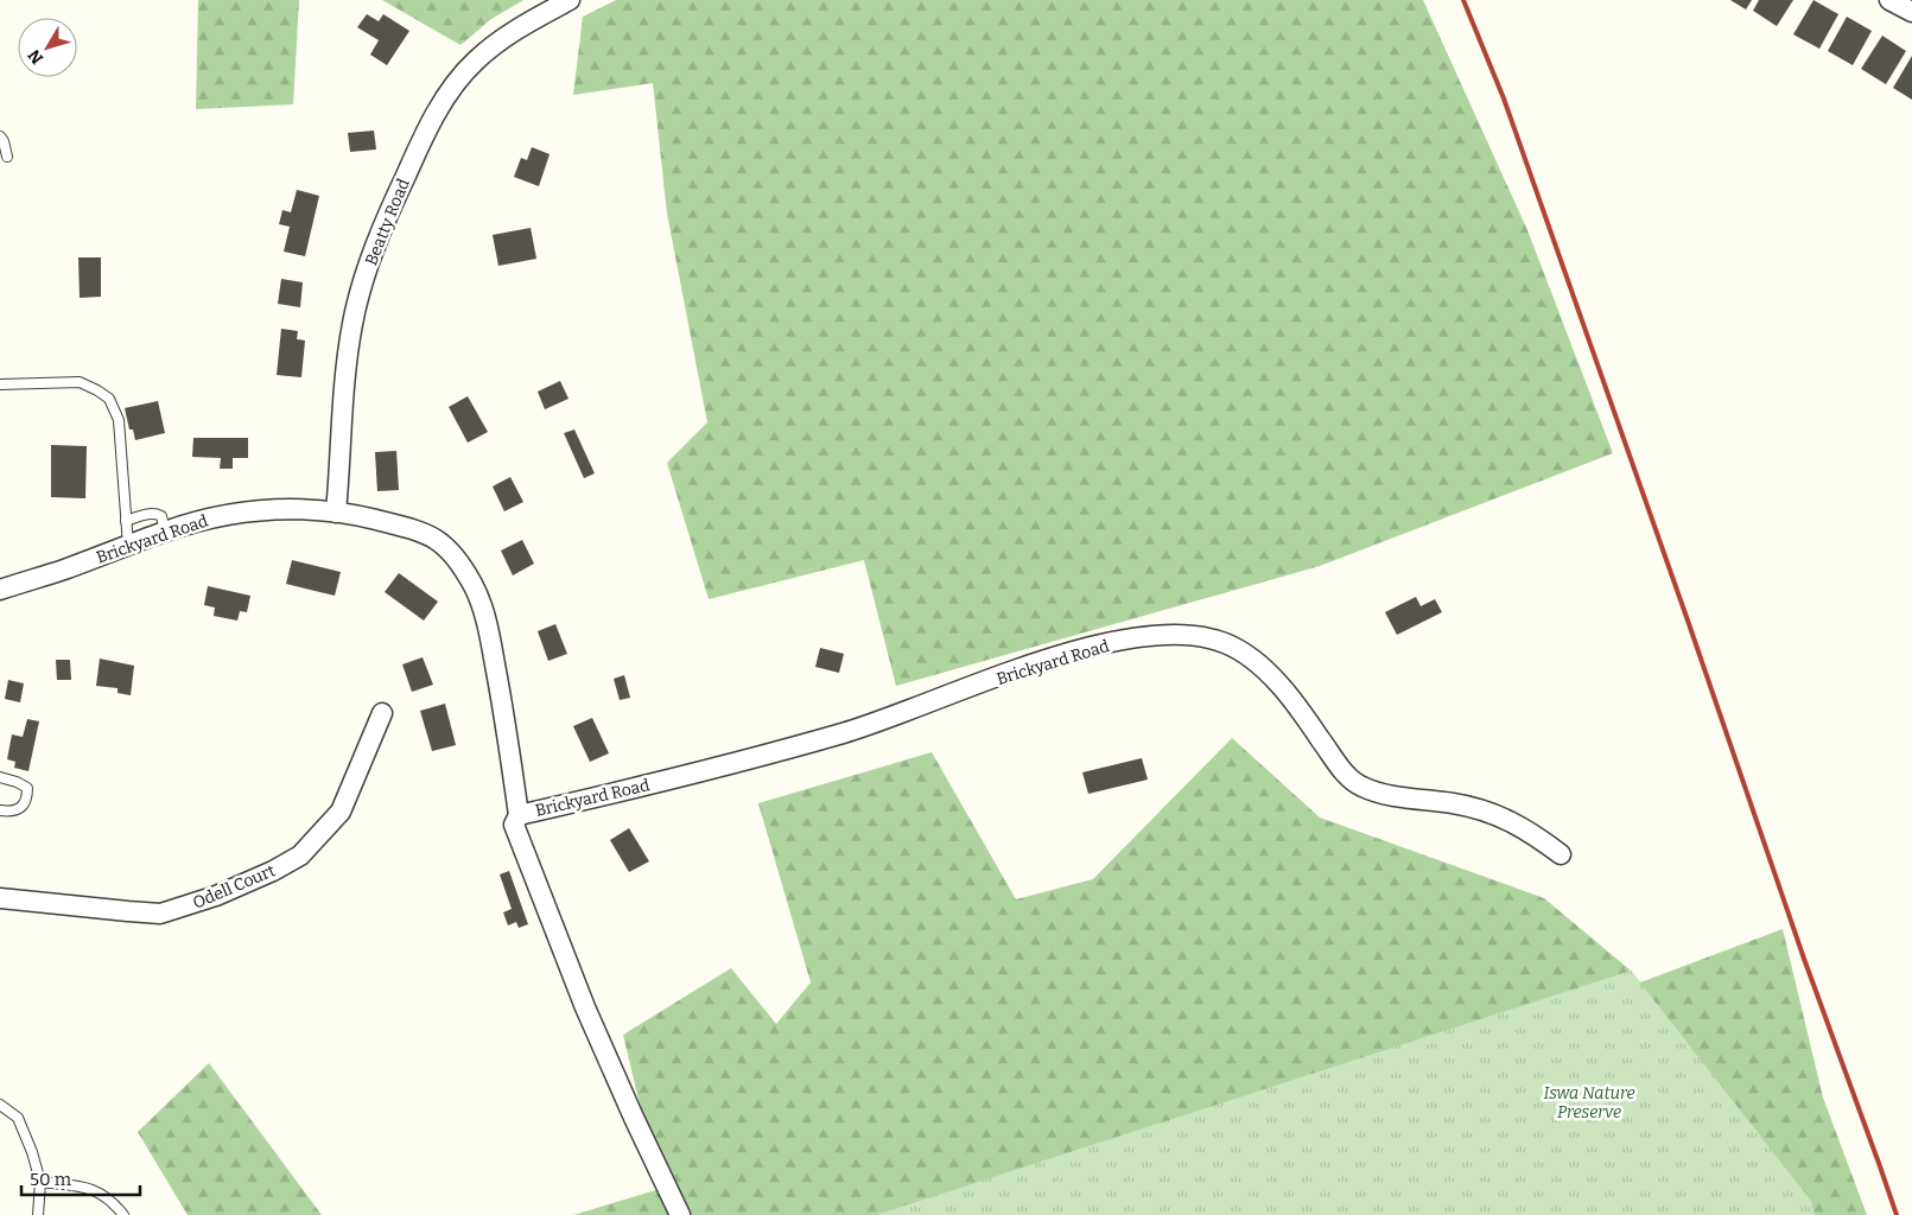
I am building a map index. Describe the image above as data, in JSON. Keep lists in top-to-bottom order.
{
  "streets": {
    "street": ["Beatty Road", "Brickyard Road", "Odell Court"]
  },
  "crossings": [
    ["Beatty Road", "Brickyard Road"]
  ],
  "parks": ["Iswa Nature Preserve"],
  "scale_bar": "50 m",
  "north": "bottom left"
}
